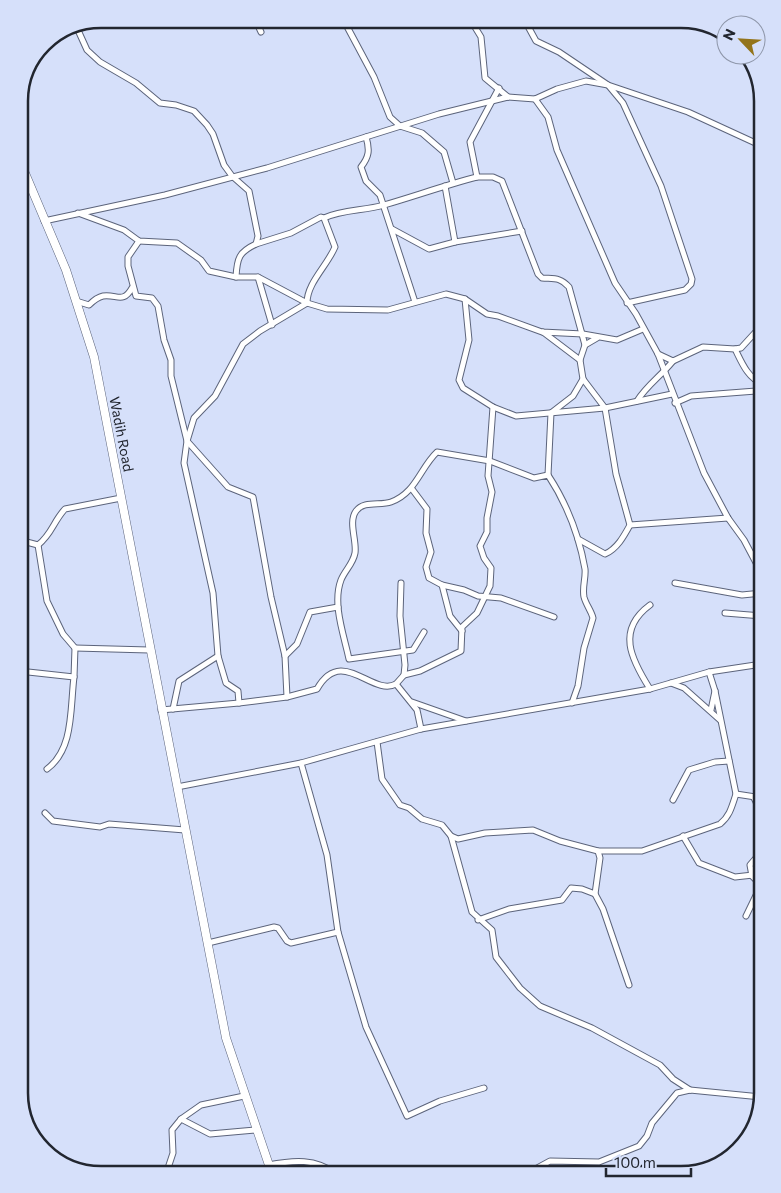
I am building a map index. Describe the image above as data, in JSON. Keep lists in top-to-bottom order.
{
  "streets": {
    "street": ["Wadih Road"]
  },
  "scale_bar": "100 m",
  "north": "top left"
}
